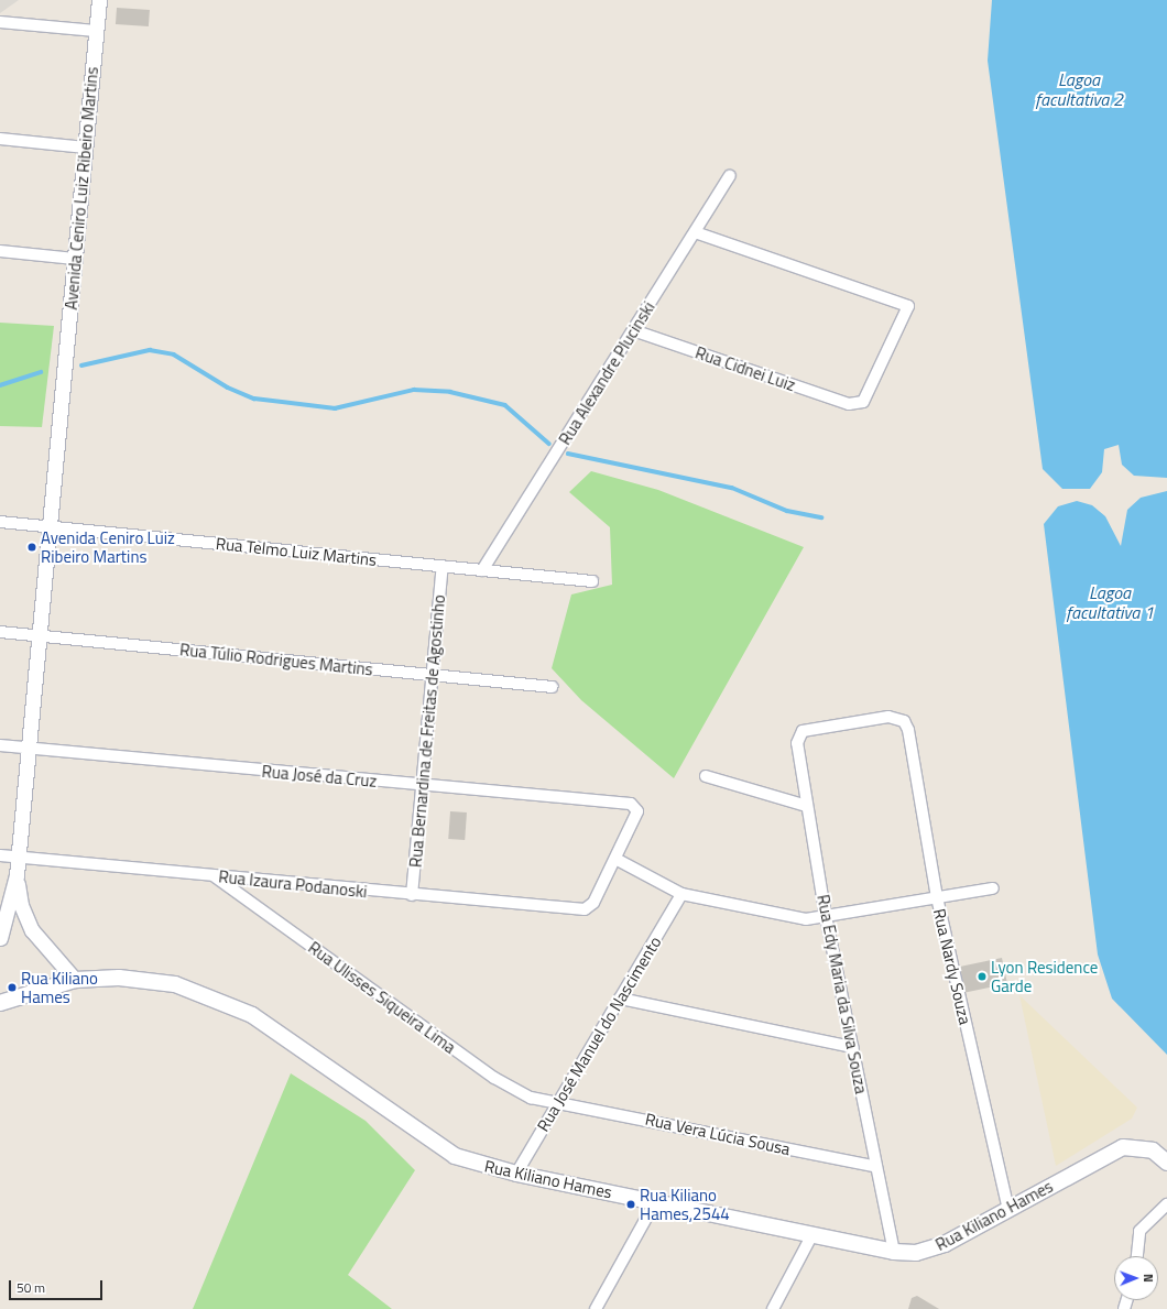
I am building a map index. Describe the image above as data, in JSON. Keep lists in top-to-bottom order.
{
  "streets": {
    "main road": ["Rua Kiliano Hames"],
    "street": [
      "Avenida Ceniro Luiz Ribeiro Martins",
      "Rua Cidnei Luiz",
      "Rua Alexandre Plucinski",
      "Rua Telmo Luiz Martins",
      "Rua Túlio Rodrigues Martins",
      "Rua Bernardina de Freitas de Agostinho",
      "Rua José da Cruz",
      "Rua Izaura Podanoski",
      "Rua Nardy Souza",
      "Rua Edy Maria da Silva Souza",
      "Rua Ulisses Siqueira Lima",
      "Rua José Manuel do Nascimento",
      "Rua Vera Lúcia Sousa"
    ]
  },
  "crossings": [
    ["Avenida Ceniro Luiz Ribeiro Martins", "Rua Telmo Luiz Martins"],
    ["Avenida Ceniro Luiz Ribeiro Martins", "Rua Túlio Rodrigues Martins"],
    ["Avenida Ceniro Luiz Ribeiro Martins", "Rua José da Cruz"],
    ["Avenida Ceniro Luiz Ribeiro Martins", "Rua Izaura Podanoski"],
    ["Avenida Ceniro Luiz Ribeiro Martins", "Rua Kiliano Hames"],
    ["Rua Cidnei Luiz", "Rua Alexandre Plucinski"],
    ["Rua Alexandre Plucinski", "Rua Telmo Luiz Martins"],
    ["Rua Telmo Luiz Martins", "Rua Bernardina de Freitas de Agostinho"],
    ["Rua Túlio Rodrigues Martins", "Rua Bernardina de Freitas de Agostinho"],
    ["Rua Bernardina de Freitas de Agostinho", "Rua José da Cruz"],
    ["Rua Bernardina de Freitas de Agostinho", "Rua Izaura Podanoski"],
    ["Rua José da Cruz", "Rua Izaura Podanoski"],
    ["Rua Izaura Podanoski", "Rua Ulisses Siqueira Lima"],
    ["Rua Nardy Souza", "Rua Edy Maria da Silva Souza"],
    ["Rua Nardy Souza", "Rua Kiliano Hames"],
    ["Rua Edy Maria da Silva Souza", "Rua Vera Lúcia Sousa"],
    ["Rua Edy Maria da Silva Souza", "Rua Kiliano Hames"],
    ["Rua Ulisses Siqueira Lima", "Rua José Manuel do Nascimento"],
    ["Rua Ulisses Siqueira Lima", "Rua Vera Lúcia Sousa"],
    ["Rua José Manuel do Nascimento", "Rua Vera Lúcia Sousa"],
    ["Rua José Manuel do Nascimento", "Rua Kiliano Hames"]
  ],
  "water": ["Lagoa facultativa 2", "Lagoa facultativa 1"],
  "places": [
    "Avenida Ceniro Luiz Ribeiro Martins",
    "Lyon Residence Garde",
    "Rua Kiliano Hames",
    "Rua Kiliano Hames,2544"
  ],
  "scale_bar": "50 m",
  "north": "right"
}
